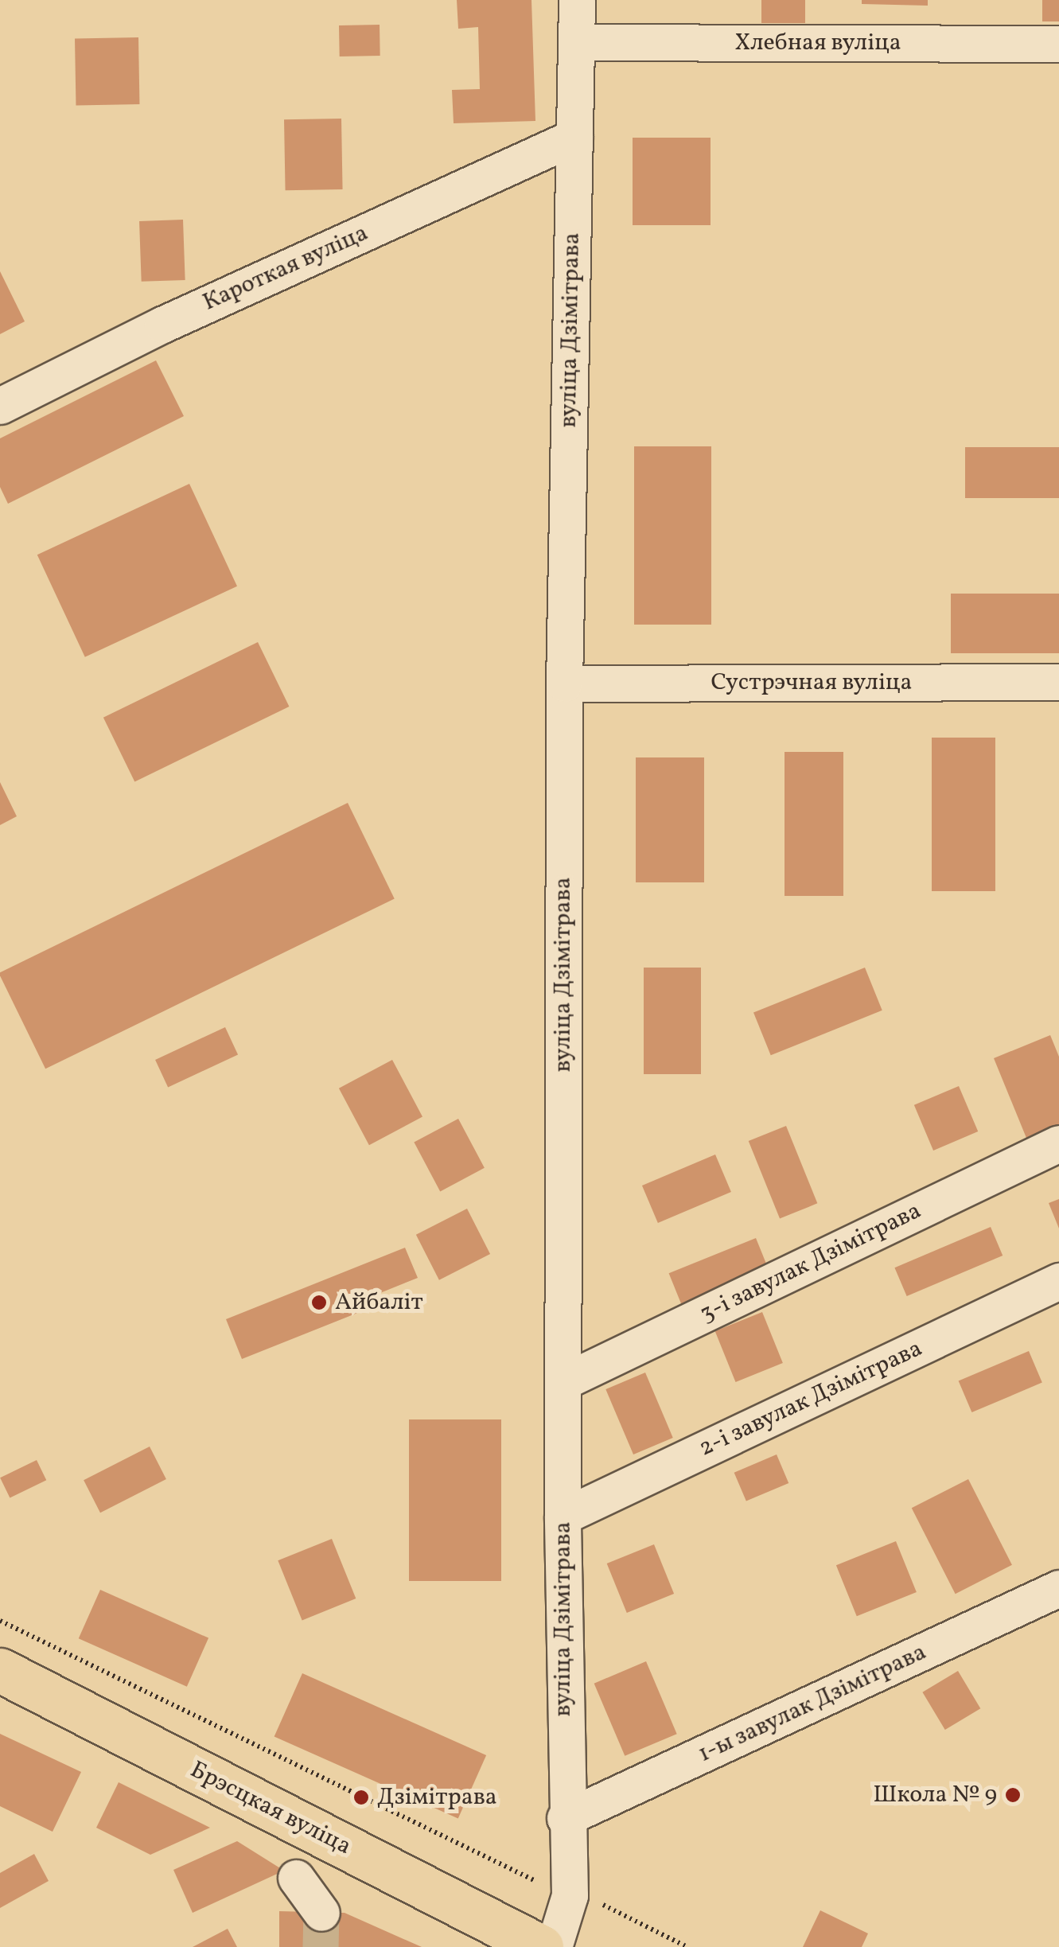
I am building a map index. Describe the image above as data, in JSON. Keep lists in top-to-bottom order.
{
  "streets": {
    "main road": ["Брэсцкая вуліца"],
    "street": [
      "Хлебная вуліца",
      "Кароткая вуліца",
      "вуліца Дзімітрава",
      "Сустрэчная вуліца",
      "3-і завулак Дзімітрава",
      "2-і завулак Дзімітрава",
      "1-ы завулак Дзімітрава"
    ]
  },
  "crossings": [
    ["Хлебная вуліца", "вуліца Дзімітрава"],
    ["Кароткая вуліца", "вуліца Дзімітрава"],
    ["вуліца Дзімітрава", "Сустрэчная вуліца"],
    ["вуліца Дзімітрава", "3-і завулак Дзімітрава"],
    ["вуліца Дзімітрава", "2-і завулак Дзімітрава"],
    ["вуліца Дзімітрава", "1-ы завулак Дзімітрава"]
  ],
  "places": ["Айбаліт", "Школа № 9", "Дзімітрава"]
}
